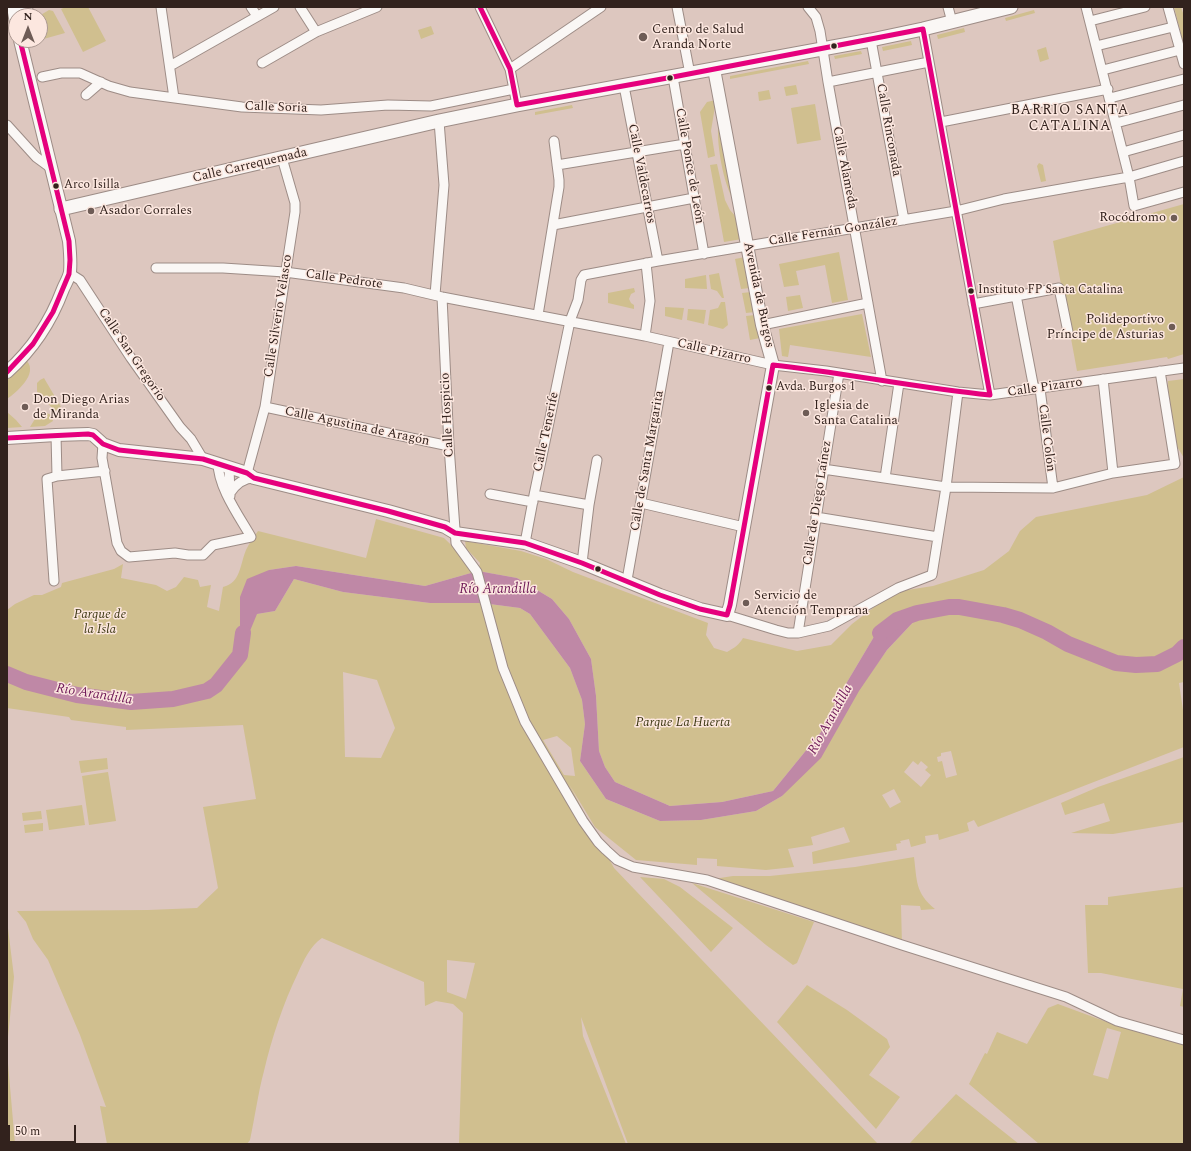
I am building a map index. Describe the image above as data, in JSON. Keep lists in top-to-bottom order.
{
  "streets": {
    "main road": ["Calle Carrequemada"],
    "street": [
      "Calle Soria",
      "Calle Rinconada",
      "Calle Ponce de León",
      "Calle Alameda",
      "Calle Valdecarros",
      "Calle Fernán González",
      "Calle Pedrote",
      "Avenida de Burgos",
      "Calle Silverio Velasco",
      "Calle Pizarro",
      "Calle San Gregorio",
      "Calle Hospicio",
      "Calle Agustina de Aragón",
      "Calle Tenerife",
      "Calle Colón",
      "Calle de Santa Margarita",
      "Calle de Diego Laínez"
    ]
  },
  "crossings": [
    ["Calle Rinconada", "Calle Carrequemada"],
    ["Calle Rinconada", "Calle Fernán González"],
    ["Calle Carrequemada", "Calle Ponce de León"],
    ["Calle Carrequemada", "Calle Alameda"],
    ["Calle Carrequemada", "Calle Valdecarros"],
    ["Calle Carrequemada", "Avenida de Burgos"],
    ["Calle Carrequemada", "Calle Silverio Velasco"],
    ["Calle Carrequemada", "Calle Hospicio"],
    ["Calle Ponce de León", "Calle Fernán González"],
    ["Calle Alameda", "Calle Fernán González"],
    ["Calle Alameda", "Calle Pizarro"],
    ["Calle Valdecarros", "Calle Fernán González"],
    ["Calle Fernán González", "Avenida de Burgos"],
    ["Calle Fernán González", "Calle Pizarro"],
    ["Calle Fernán González", "Calle Tenerife"],
    ["Calle Pedrote", "Calle Silverio Velasco"],
    ["Calle Pedrote", "Calle Pizarro"],
    ["Calle Pedrote", "Calle Hospicio"],
    ["Avenida de Burgos", "Calle Pizarro"],
    ["Calle Silverio Velasco", "Calle Agustina de Aragón"],
    ["Calle Pizarro", "Calle Hospicio"],
    ["Calle Pizarro", "Calle Tenerife"],
    ["Calle Pizarro", "Calle Colón"],
    ["Calle Pizarro", "Calle de Santa Margarita"],
    ["Calle Pizarro", "Calle de Diego Laínez"],
    ["Calle Hospicio", "Calle Agustina de Aragón"]
  ],
  "districts": ["BARRIO SANTA CATALINA"],
  "water": ["Río Arandilla"],
  "parks": ["Parque de la Isla", "Parque La Huerta"],
  "places": [
    "Centro de Salud Aranda Norte",
    "Arco Isilla",
    "Asador Corrales",
    "Rocódromo",
    "Instituto FP Santa Catalina",
    "Polideportivo Príncipe de Asturias",
    "Avda. Burgos 1",
    "Don Diego Arias de Miranda",
    "Iglesia de Santa Catalina",
    "Servicio de Atención Temprana"
  ],
  "scale_bar": "50 m",
  "north": "top"
}
